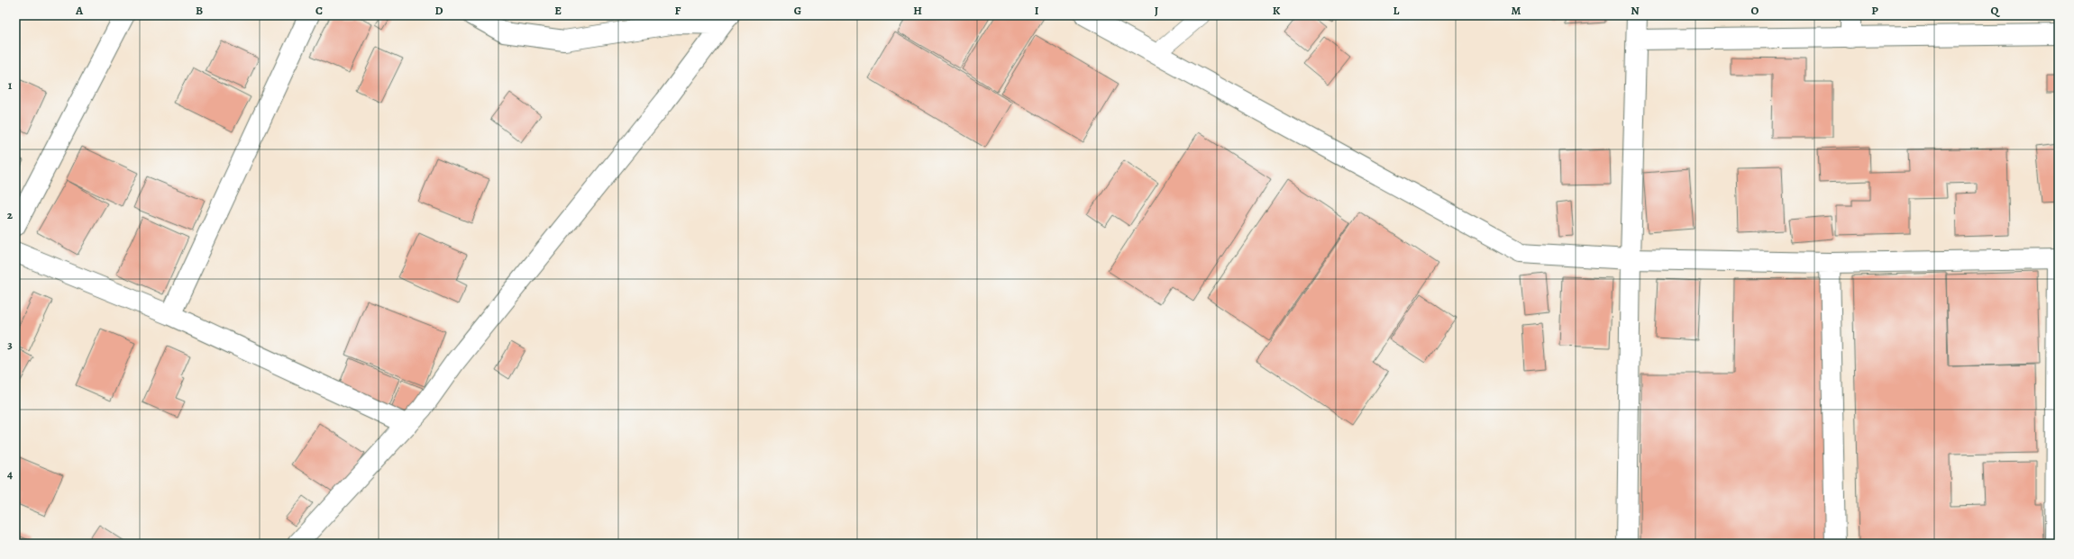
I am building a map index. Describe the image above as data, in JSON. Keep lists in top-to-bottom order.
{
  "grid": {
    "columns": [
      "A",
      "B",
      "C",
      "D",
      "E",
      "F",
      "G",
      "H",
      "I",
      "J",
      "K",
      "L",
      "M",
      "N",
      "O",
      "P",
      "Q"
    ],
    "rows": [
      "1",
      "2",
      "3",
      "4"
    ]
  }
}
